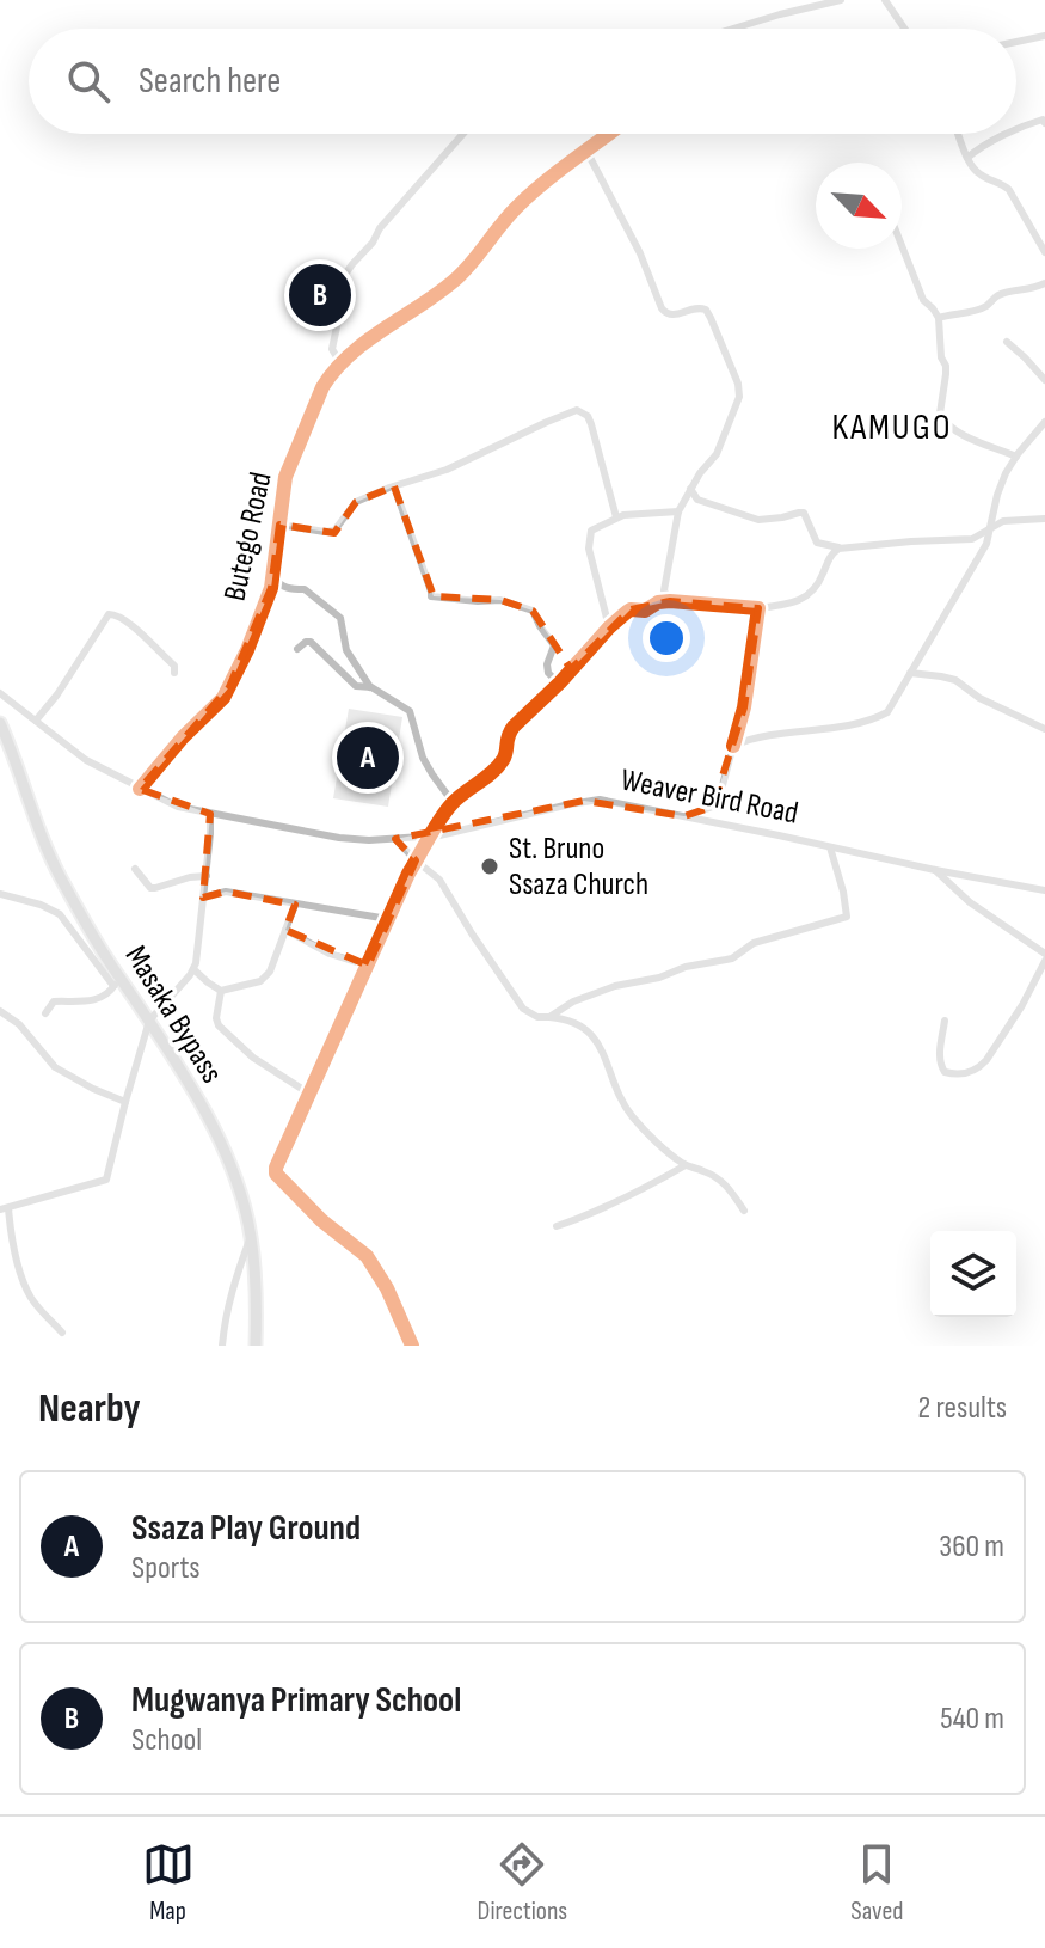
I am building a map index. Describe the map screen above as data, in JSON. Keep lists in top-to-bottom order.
{
  "streets": {
    "highway": ["Masaka Bypass"],
    "street": ["Butego Road", "Weaver Bird Road"]
  },
  "crossings": [
    ["Butego Road", "Weaver Bird Road"]
  ],
  "districts": ["KAMUGO"],
  "places": ["St. Bruno Ssaza Church"],
  "north": "bottom right",
  "page": {
    "search": "Search here",
    "pins": ["B", "A"],
    "heading": ["Nearby", "2 results"],
    "list": [
      {
        "mark": "A",
        "name": "Ssaza Play Ground",
        "note": "Sports",
        "value": "360 m"
      },
      {
        "mark": "B",
        "name": "Mugwanya Primary School",
        "note": "School",
        "value": "540 m"
      }
    ],
    "nav": ["Map", "Directions", "Saved"]
  }
}
